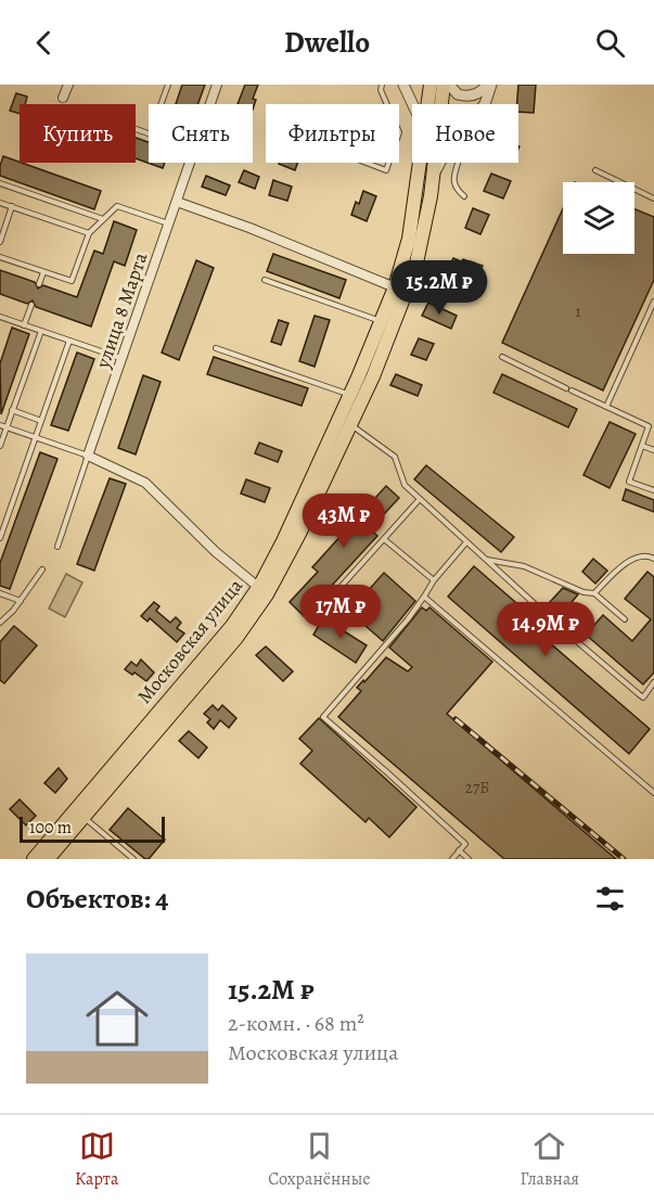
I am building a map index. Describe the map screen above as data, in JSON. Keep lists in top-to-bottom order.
{
  "streets": {
    "main road": ["Московская улица"],
    "street": ["улица 8 Марта"]
  },
  "house_numbers": ["1", "27Б"],
  "scale_bar": "100 m",
  "page": {
    "header": "Dwello",
    "chip": [
      "Купить",
      "Снять",
      "Фильтры",
      "Новое"
    ],
    "price": [
      "15.2M ₽",
      "43M ₽",
      "17M ₽",
      "14.9M ₽"
    ],
    "scale": "100 m",
    "heading": "Объектов: 4",
    "list": [
      {
        "name": "15.2M ₽",
        "note": "2-комн. · 68 m² · Московская улица"
      }
    ],
    "tabs": ["Карта", "Сохранённые", "Главная"]
  }
}
